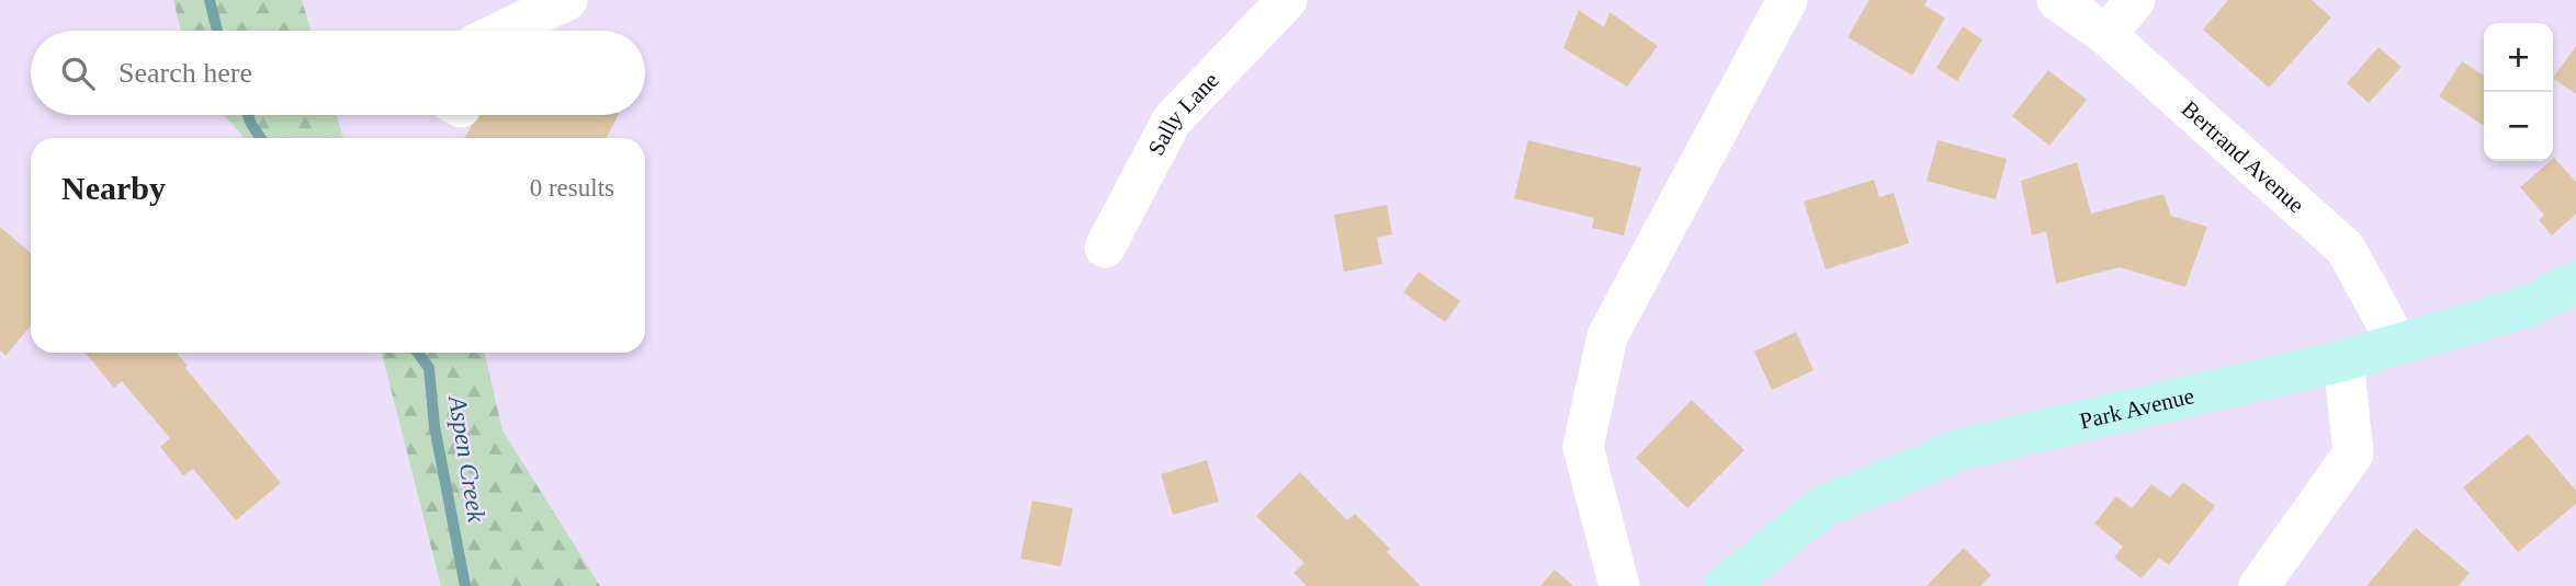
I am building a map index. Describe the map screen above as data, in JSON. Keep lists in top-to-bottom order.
{
  "streets": {
    "street": ["Sally Lane", "Bertrand Avenue", "Park Avenue"]
  },
  "crossings": [
    ["Bertrand Avenue", "Park Avenue"]
  ],
  "water": ["Aspen Creek"],
  "page": {
    "map_buttons": ["+", "−"],
    "search": "Search here",
    "heading": ["Nearby", "0 results"]
  }
}
